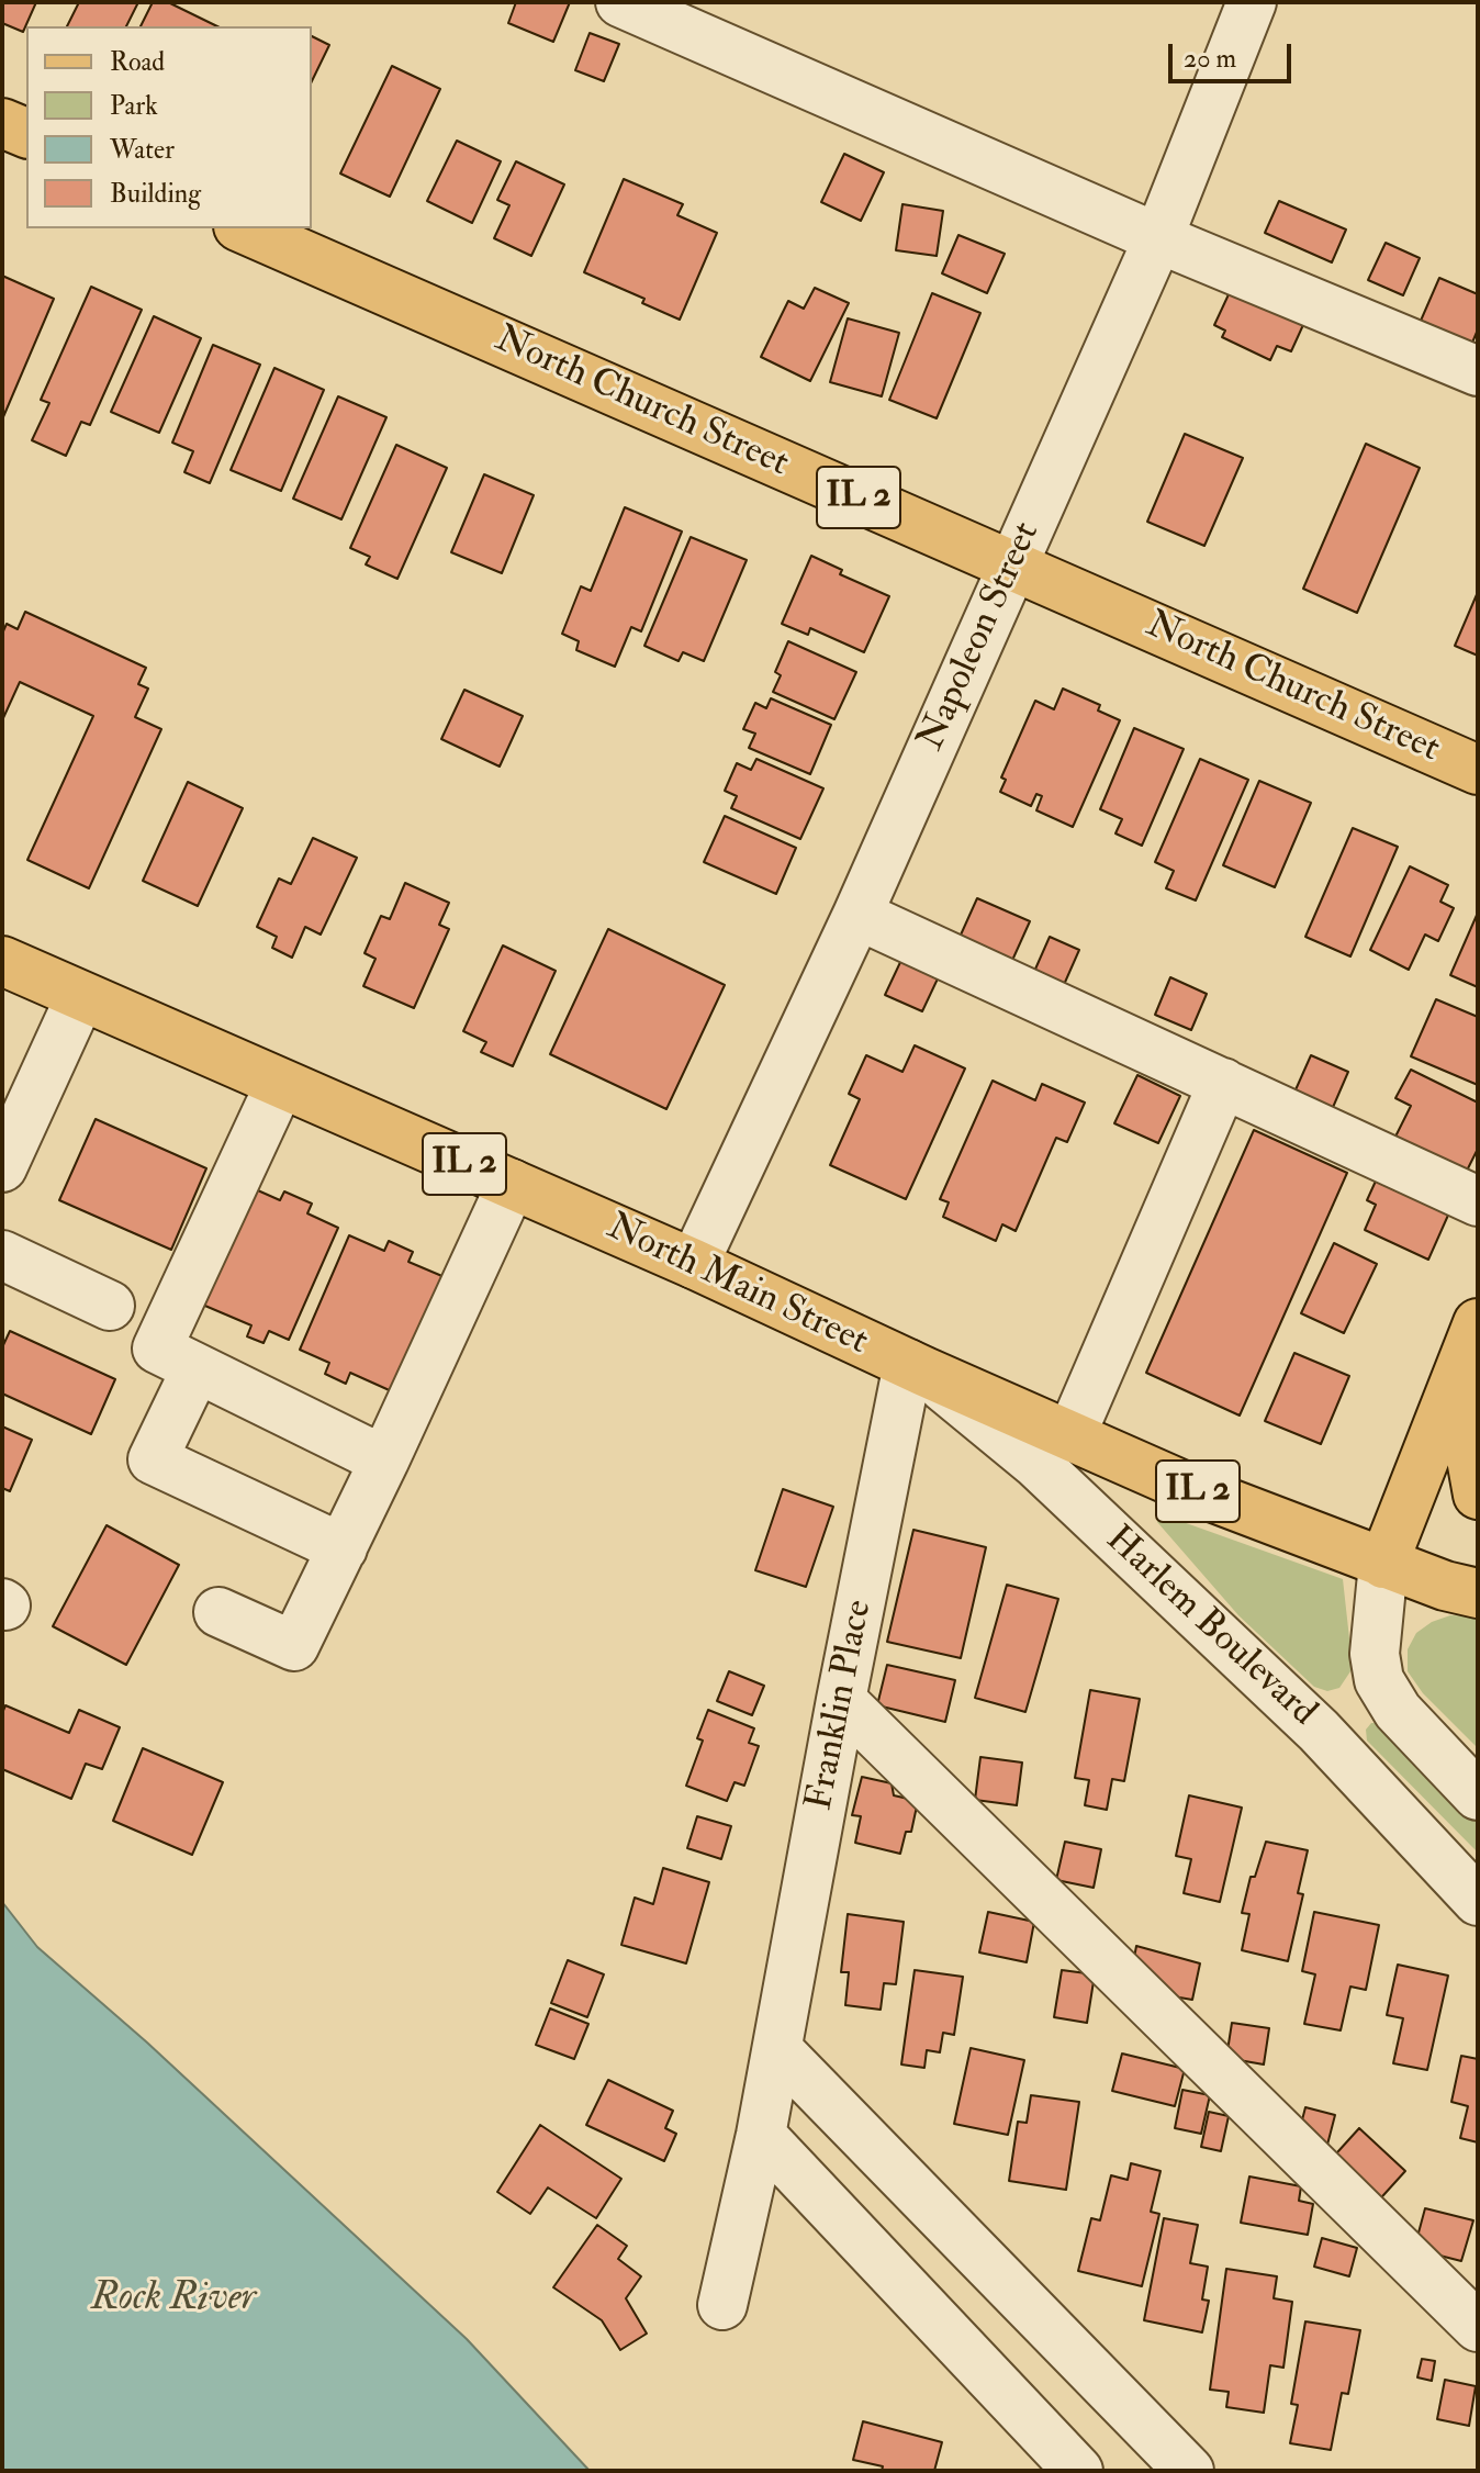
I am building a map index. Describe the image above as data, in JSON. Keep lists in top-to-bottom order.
{
  "streets": {
    "main road": ["North Church Street", "IL 2", "North Main Street"],
    "street": ["Napoleon Street", "Harlem Boulevard", "Franklin Place"]
  },
  "crossings": [
    ["North Church Street", "Napoleon Street"],
    ["Napoleon Street", "North Main Street"],
    ["North Main Street", "Harlem Boulevard"],
    ["North Main Street", "Franklin Place"],
    ["Harlem Boulevard", "Franklin Place"]
  ],
  "water": ["Rock River"],
  "legend": [
    "Road",
    "Park",
    "Water",
    "Building"
  ],
  "scale_bar": "20 m"
}
